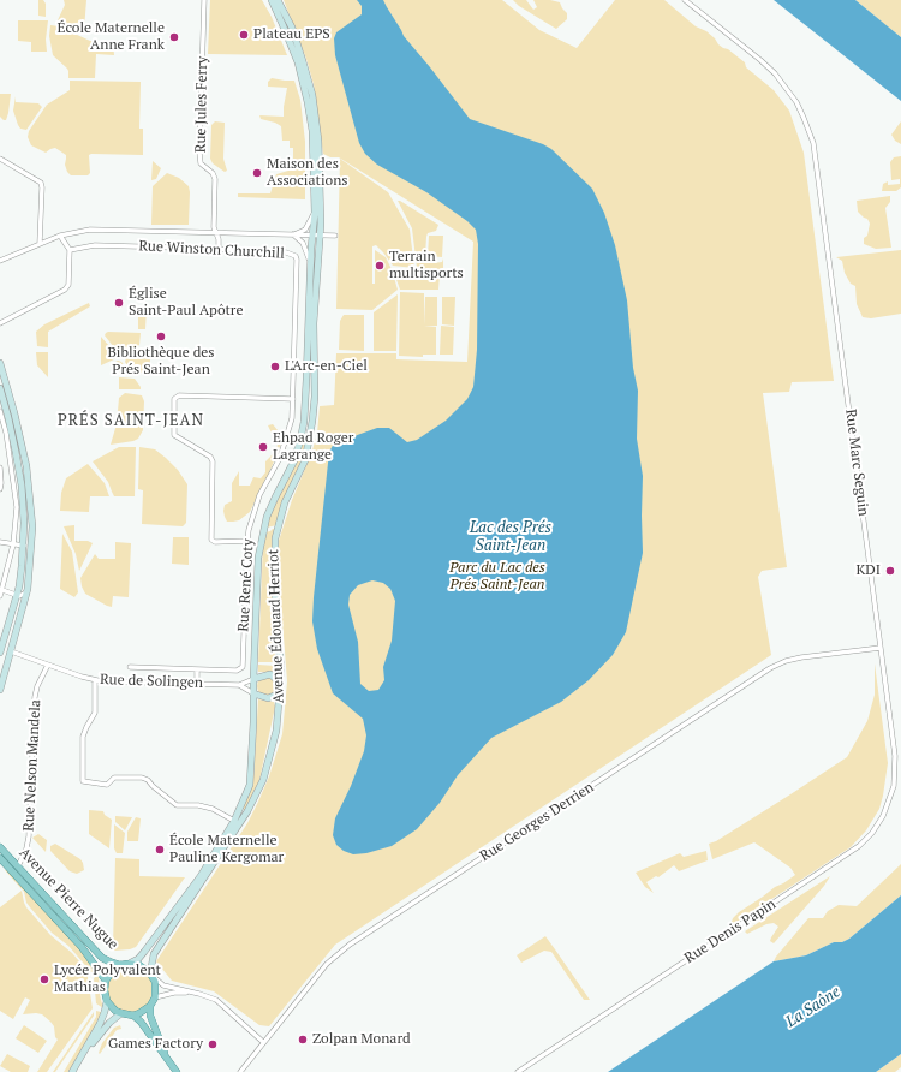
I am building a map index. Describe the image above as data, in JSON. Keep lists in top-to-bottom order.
{
  "streets": {
    "main road": ["Avenue Édouard Herriot", "Avenue Pierre Nugue"],
    "street": [
      "Rue Jules Ferry",
      "Rue Winston Churchill",
      "Rue Marc Seguin",
      "Rue René Coty",
      "Rue de Solingen",
      "Rue Nelson Mandela",
      "Rue Georges Derrien",
      "Rue Denis Papin"
    ]
  },
  "crossings": [
    ["Rue Jules Ferry", "Rue Winston Churchill"],
    ["Rue Winston Churchill", "Rue René Coty"],
    ["Rue Marc Seguin", "Rue Georges Derrien"],
    ["Rue Marc Seguin", "Rue Denis Papin"],
    ["Avenue Édouard Herriot", "Rue de Solingen"],
    ["Avenue Édouard Herriot", "Avenue Pierre Nugue"],
    ["Rue de Solingen", "Rue Nelson Mandela"],
    ["Rue Nelson Mandela", "Avenue Pierre Nugue"]
  ],
  "districts": ["PRÉS SAINT-JEAN"],
  "water": ["Lac des Prés Saint-Jean", "La Saône"],
  "parks": ["Parc du Lac des Prés Saint-Jean"],
  "places": [
    "Plateau EPS",
    "École Maternelle Anne Frank",
    "Maison des Associations",
    "Terrain multisports",
    "Église Saint-Paul Apôtre",
    "Bibliothèque des Prés Saint-Jean",
    "L'Arc-en-Ciel",
    "Ehpad Roger Lagrange",
    "KDI",
    "École Maternelle Pauline Kergomar",
    "Lycée Polyvalent Mathias",
    "Zolpan Monard",
    "Games Factory"
  ]
}
